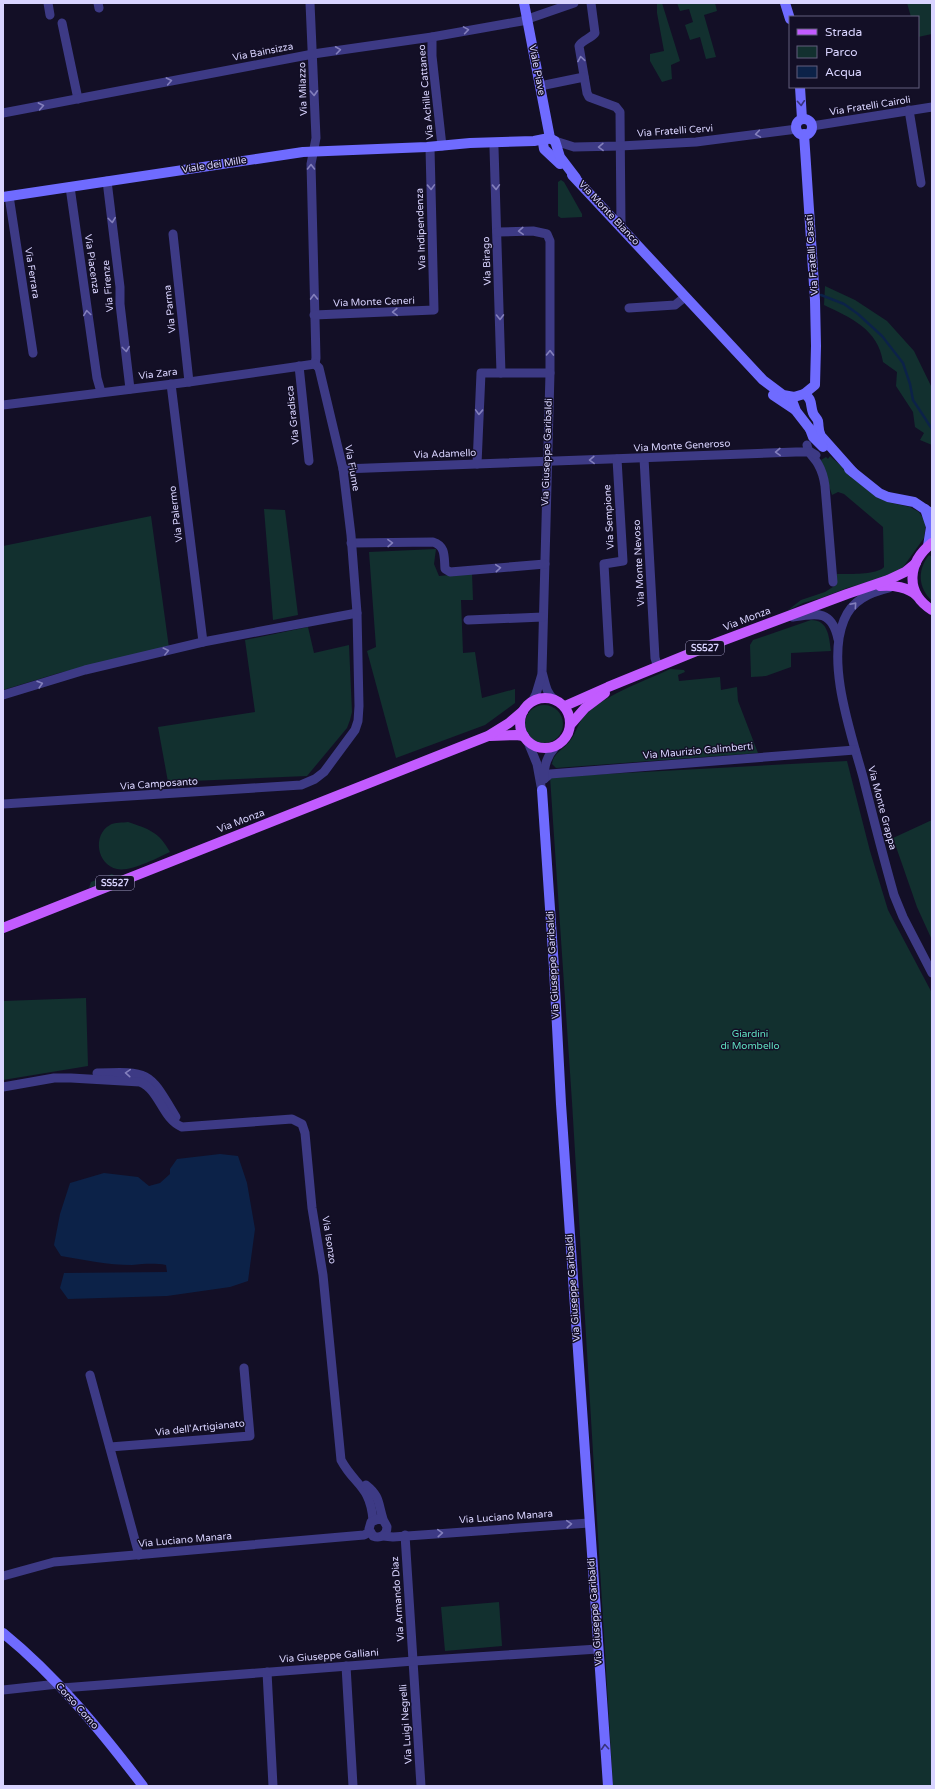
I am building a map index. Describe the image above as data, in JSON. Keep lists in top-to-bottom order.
{
  "streets": {
    "main road": ["Via Monza", "SS527"],
    "street": [
      "Via Bainsizza",
      "Viale Piave",
      "Via Milazzo",
      "Via Achille Cattaneo",
      "Via Fratelli Cairoli",
      "Via Fratelli Cervi",
      "Viale dei Mille",
      "Via Monte Bianco",
      "Via Indipendenza",
      "Via Fratelli Casati",
      "Via Birago",
      "Via Piacenza",
      "Via Ferrara",
      "Via Firenze",
      "Via Monte Ceneri",
      "Via Parma",
      "Via Zara",
      "Via Gradisca",
      "Via Monte Generoso",
      "Via Giuseppe Garibaldi",
      "Via Adamello",
      "Via Fiume",
      "Via Palermo",
      "Via Sempione",
      "Via Monte Nevoso",
      "Via Maurizio Galimberti",
      "Via Camposanto",
      "Via Monte Grappa",
      "Via Isonzo",
      "Via dell'Artigianato",
      "Via Luciano Manara",
      "Via Armando Diaz",
      "Via Giuseppe Galliani",
      "Corso Como",
      "Via Luigi Negrelli"
    ]
  },
  "crossings": [
    ["Via Bainsizza", "Viale Piave"],
    ["Via Bainsizza", "Via Milazzo"],
    ["Via Bainsizza", "Via Achille Cattaneo"],
    ["Viale Piave", "Via Fratelli Cervi"],
    ["Viale Piave", "Viale dei Mille"],
    ["Via Milazzo", "Viale dei Mille"],
    ["Via Milazzo", "Via Fiume"],
    ["Via Achille Cattaneo", "Viale dei Mille"],
    ["Via Fratelli Cairoli", "Via Fratelli Cervi"],
    ["Via Fratelli Cairoli", "Via Fratelli Casati"],
    ["Via Fratelli Cervi", "Viale dei Mille"],
    ["Via Fratelli Cervi", "Via Fratelli Casati"],
    ["Viale dei Mille", "Via Indipendenza"],
    ["Viale dei Mille", "Via Birago"],
    ["Viale dei Mille", "Via Piacenza"],
    ["Viale dei Mille", "Via Ferrara"],
    ["Viale dei Mille", "Via Firenze"],
    ["Viale dei Mille", "Via Fiume"],
    ["Via Monte Bianco", "Via Fratelli Casati"],
    ["Via Indipendenza", "Via Monte Ceneri"],
    ["Via Birago", "Via Giuseppe Garibaldi"],
    ["Via Piacenza", "Via Zara"],
    ["Via Firenze", "Via Zara"],
    ["Via Monte Ceneri", "Via Fiume"],
    ["Via Parma", "Via Zara"],
    ["Via Zara", "Via Gradisca"],
    ["Via Zara", "Via Fiume"],
    ["Via Zara", "Via Palermo"],
    ["Via Monte Generoso", "Via Giuseppe Garibaldi"],
    ["Via Monte Generoso", "Via Adamello"],
    ["Via Monte Generoso", "Via Sempione"],
    ["Via Monte Generoso", "Via Monte Nevoso"],
    ["Via Giuseppe Garibaldi", "Via Adamello"],
    ["Via Giuseppe Garibaldi", "Via Monza"],
    ["Via Giuseppe Garibaldi", "Via Maurizio Galimberti"],
    ["Via Giuseppe Garibaldi", "Via Luciano Manara"],
    ["Via Giuseppe Garibaldi", "Via Giuseppe Galliani"],
    ["Via Adamello", "Via Fiume"],
    ["Via Fiume", "Via Camposanto"],
    ["Via Monte Nevoso", "Via Monza"],
    ["Via Monza", "SS527"],
    ["Via Monza", "Via Monte Grappa"],
    ["Via Maurizio Galimberti", "Via Monte Grappa"],
    ["Via Isonzo", "Via Luciano Manara"],
    ["Via Luciano Manara", "Via Armando Diaz"],
    ["Via Armando Diaz", "Via Giuseppe Galliani"],
    ["Via Armando Diaz", "Via Luigi Negrelli"],
    ["Via Giuseppe Galliani", "Corso Como"],
    ["Via Giuseppe Galliani", "Via Luigi Negrelli"]
  ],
  "one_way": [
    "Via Bainsizza",
    "Via Milazzo",
    "Via Fratelli Cervi",
    "Via Indipendenza",
    "Via Birago",
    "Via Piacenza",
    "Via Firenze",
    "Via Monte Ceneri",
    "Via Monte Generoso"
  ],
  "parks": ["Giardini di Mombello"],
  "legend": ["Strada", "Parco", "Acqua"]
}
